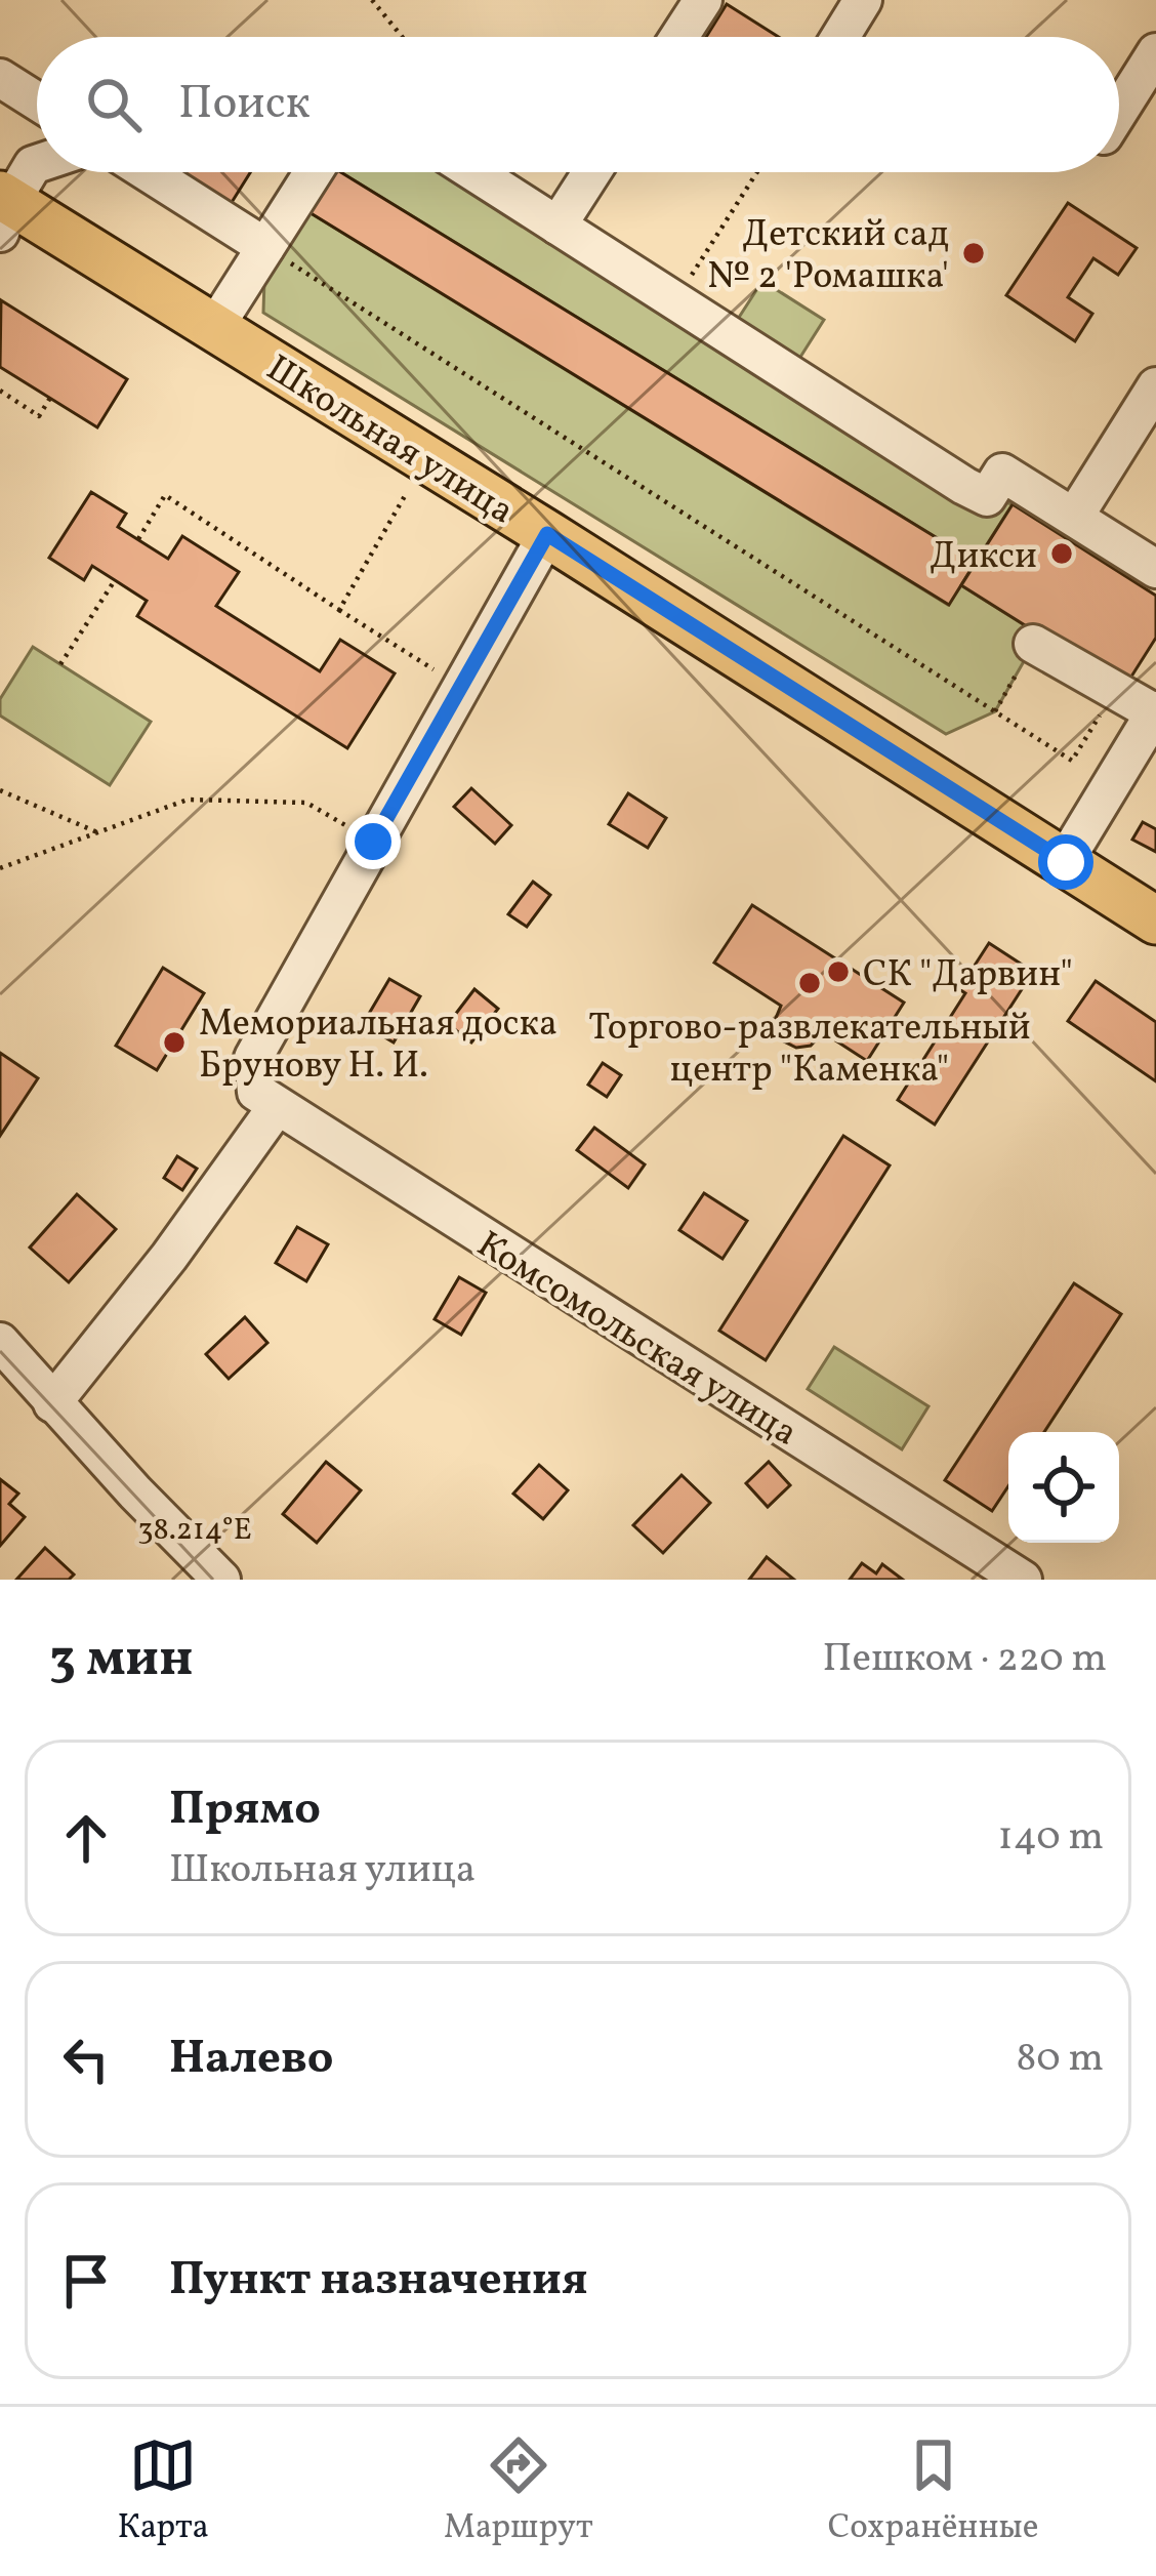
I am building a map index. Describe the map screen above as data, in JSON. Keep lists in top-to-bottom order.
{
  "streets": {
    "main road": ["Школьная улица"],
    "street": ["Комсомольская улица"]
  },
  "places": [
    "Детский сад № 2 'Ромашка'",
    "Дикси",
    "СК \"Дарвин\"",
    "Торгово-развлекательный центр \"Каменка\"",
    "Мемориальная доска Брунову Н. И."
  ],
  "page": {
    "search": "Поиск",
    "heading": ["3 мин", "Пешком · 220 m"],
    "list": [
      ["Прямо", "Школьная улица", "140 m"],
      ["Налево", "80 m"],
      "Пункт назначения"
    ],
    "nav": ["Карта", "Маршрут", "Сохранённые"]
  },
  "coordinates": ["38.214°E"]
}
